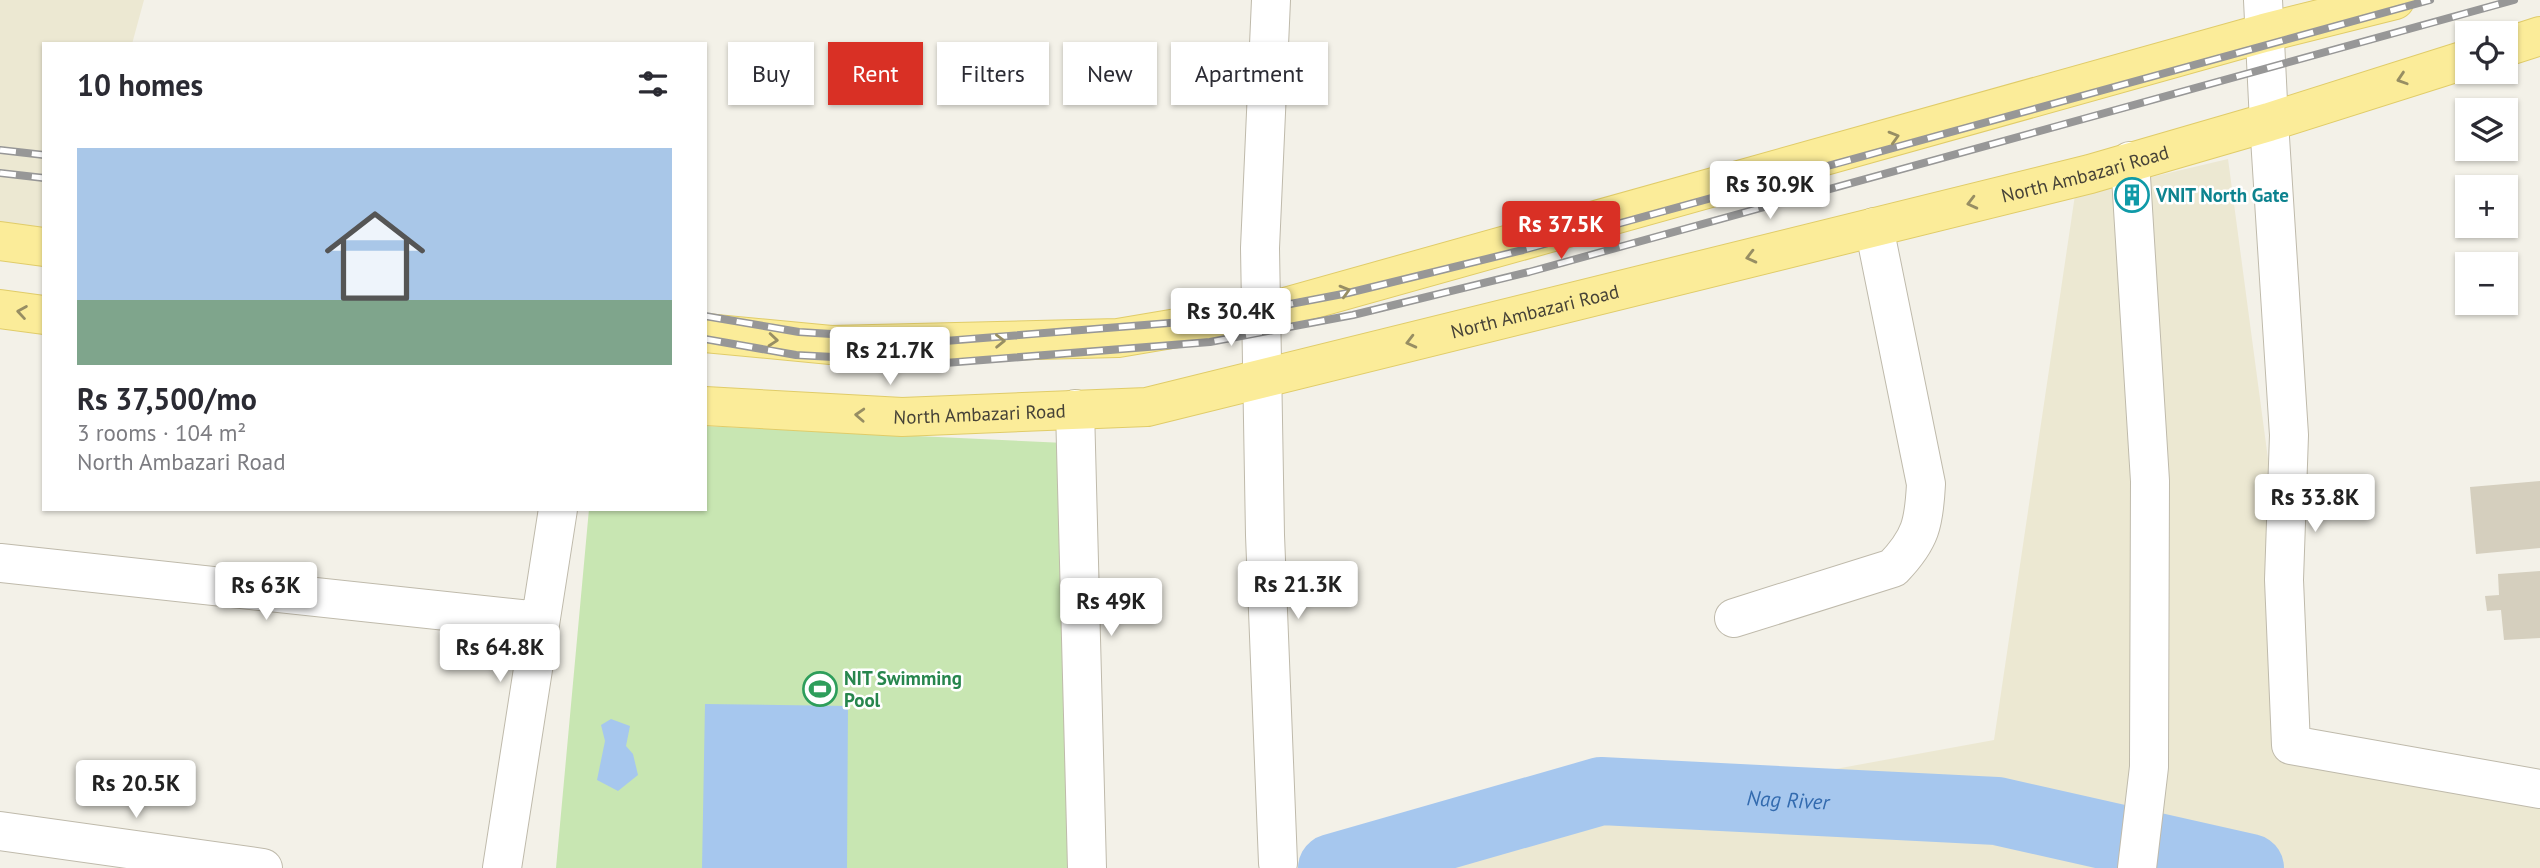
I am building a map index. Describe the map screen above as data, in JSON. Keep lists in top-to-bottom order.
{
  "streets": {
    "main road": ["North Ambazari Road"]
  },
  "water": ["Nag River"],
  "places": {
    "building": ["VNIT North Gate"],
    "sports": ["NIT Swimming Pool"]
  },
  "page": {
    "map_buttons": ["+", "−"],
    "chip": [
      "Buy",
      "Rent",
      "Filters",
      "New",
      "Apartment"
    ],
    "heading": "10 homes",
    "list": [
      {
        "name": "Rs 37,500/mo",
        "note": "3 rooms · 104 m² · North Ambazari Road"
      }
    ],
    "price": [
      "Rs 30.9K",
      "Rs 37.5K",
      "Rs 30.4K",
      "Rs 21.7K",
      "Rs 33.8K",
      "Rs 21.3K",
      "Rs 63K",
      "Rs 49K",
      "Rs 64.8K",
      "Rs 20.5K"
    ]
  }
}
